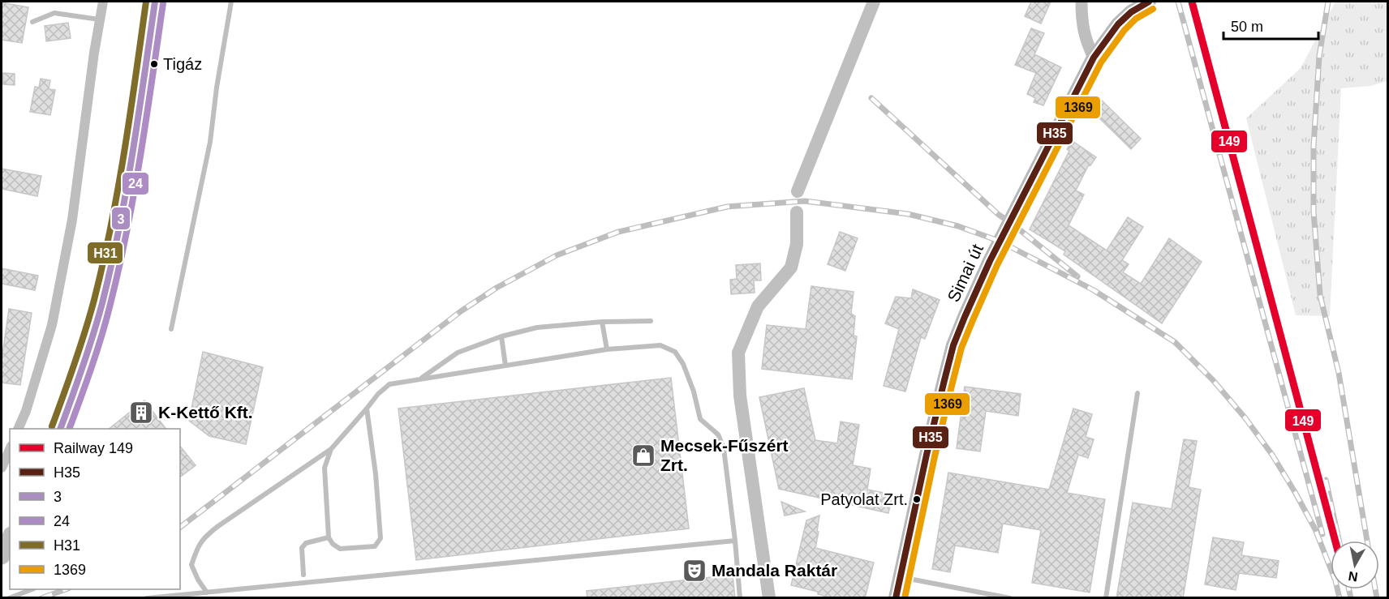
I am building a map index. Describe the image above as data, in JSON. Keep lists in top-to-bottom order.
{
  "streets": {
    "main road": ["Simai út"]
  },
  "places": {
    "other": ["Tigáz", "Patyolat Zrt."],
    "building": ["K-Kettő Kft."],
    "shop": ["Mecsek-Fűszért Zrt."],
    "theatre": ["Mandala Raktár"]
  },
  "lines": [
    "rail line 149",
    "transit line H35",
    "transit line 3",
    "transit line H31",
    "transit line 24",
    "transit line 1369"
  ],
  "legend": [
    "Railway 149",
    "H35",
    "3",
    "24",
    "H31",
    "1369"
  ],
  "scale_bar": "50 m",
  "north": "bottom"
}
